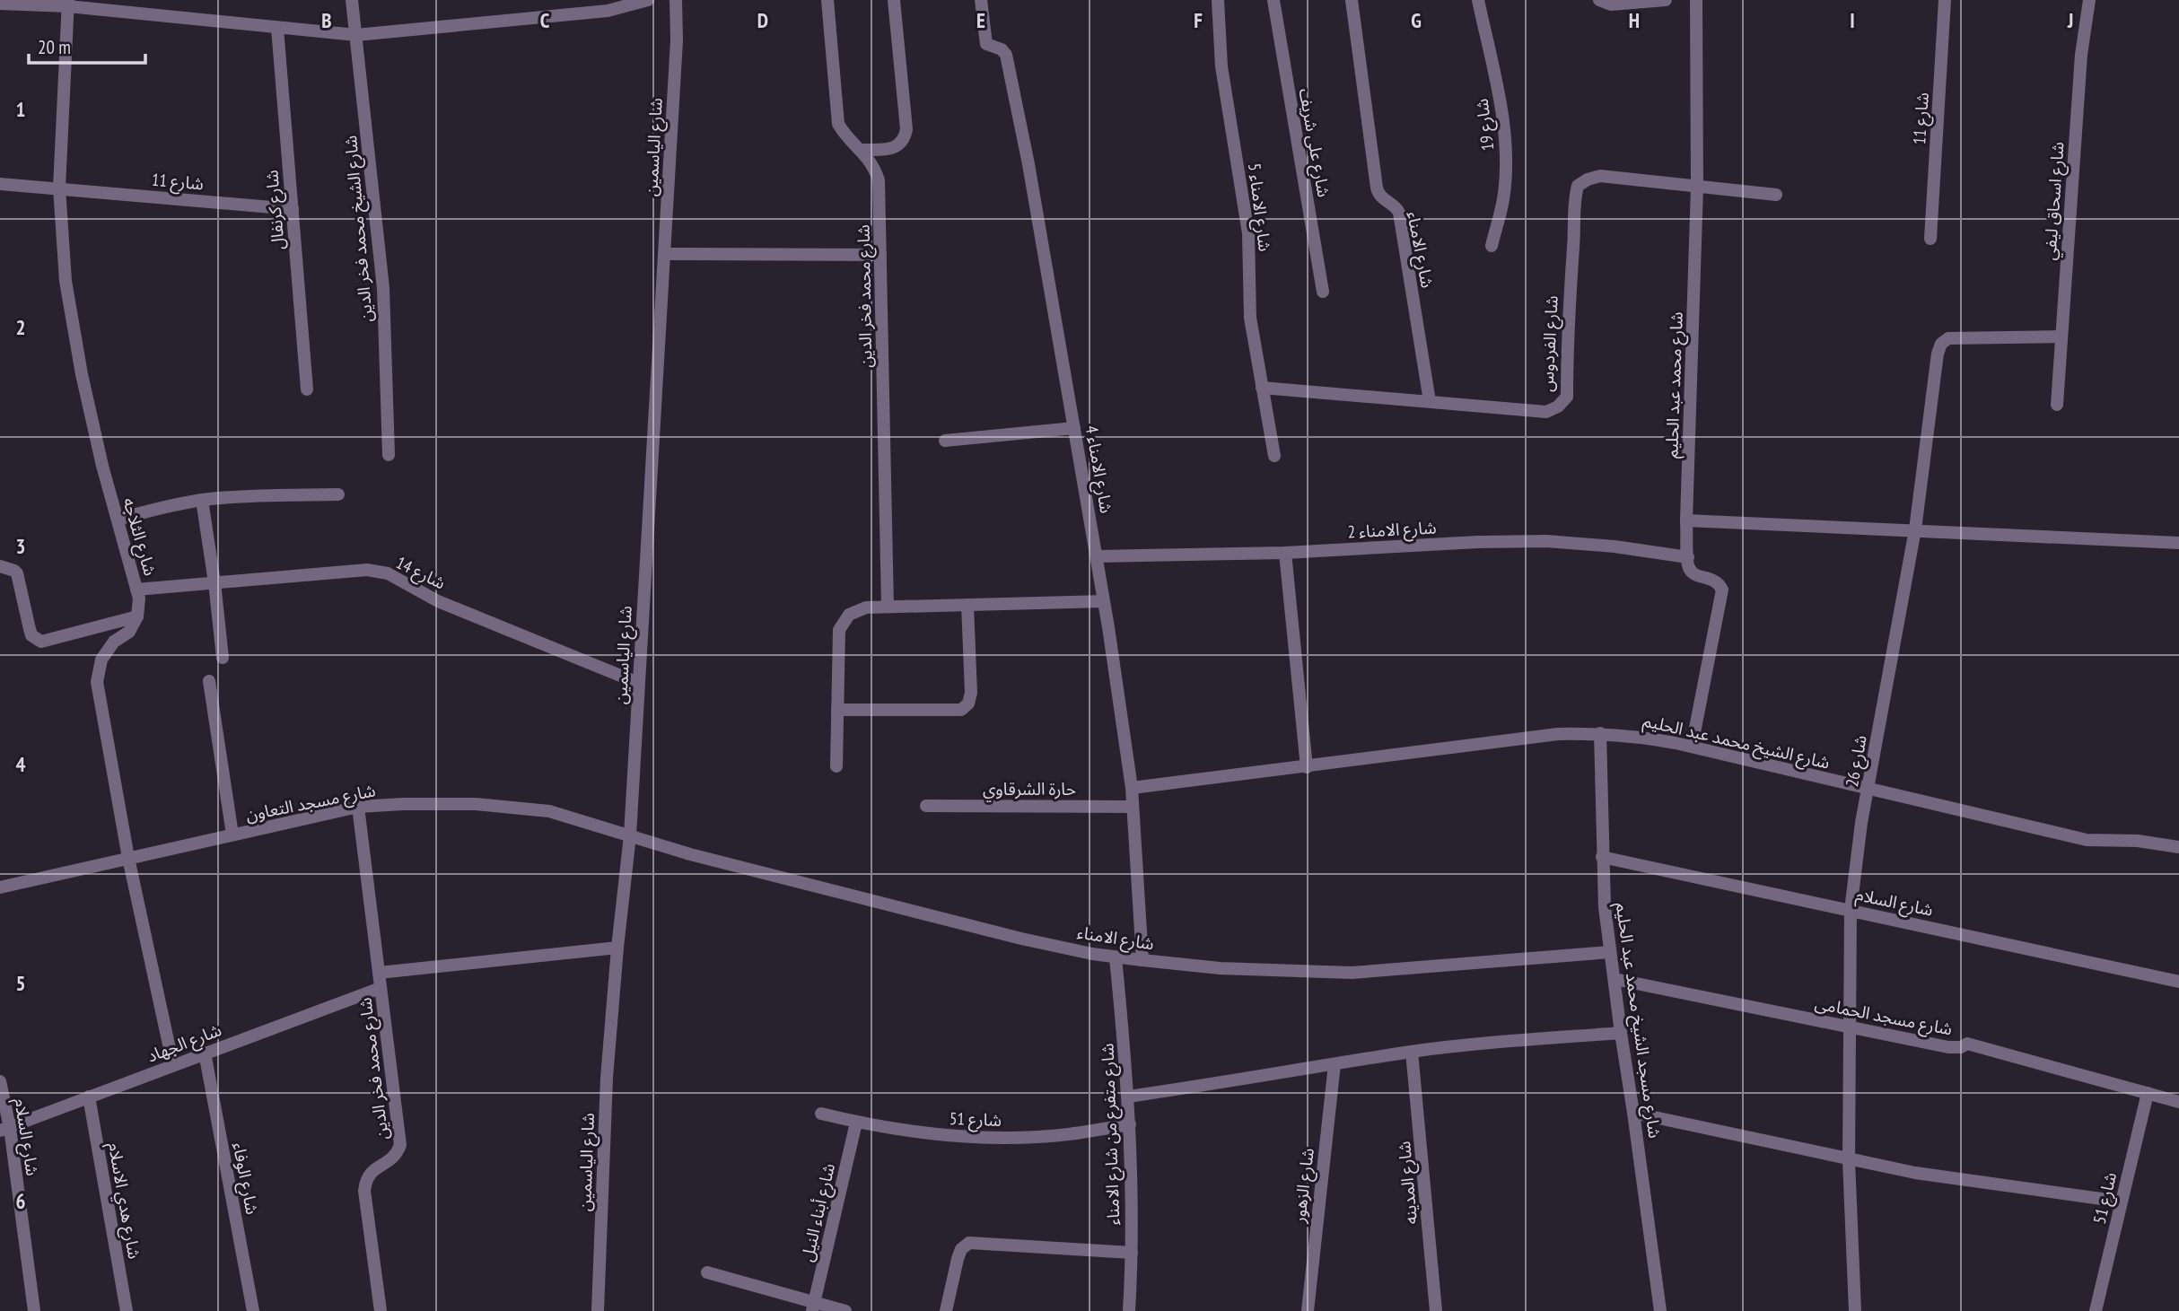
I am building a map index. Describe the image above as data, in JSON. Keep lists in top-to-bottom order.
{
  "streets": {
    "street": [
      "شارع 11",
      "شارع 19",
      "شارع على شريف",
      "شارع الياسمين",
      "شارع اسحاق ليفي",
      "شارع الامناء 5",
      "شارع كرنفال",
      "شارع الشيخ محمد فخر الدين",
      "شارع الامناء",
      "شارع محمد فخر الدين",
      "شارع الفردوس",
      "شارع محمد عبد الحليم",
      "شارع الامناء 4",
      "شارع الامناء 2",
      "شارع الثلاجه",
      "شارع 14",
      "شارع الشيخ محمد عبد الحليم",
      "شارع 26",
      "حارة الشرقاوي",
      "شارع مسجد التعاون",
      "شارع السلام",
      "شارع مسجد الحمامى",
      "شارع مسجد الشيخ محمد عبد الحليم",
      "شارع الجهاد",
      "شارع 51",
      "شارع متفرع من شارع الامناء",
      "شارع الوفاء",
      "شارع المدينه",
      "شارع الزهور",
      "شارع هدي الاسلام",
      "شارع أبناء النيل"
    ]
  },
  "crossings": [
    ["شارع 11", "شارع كرنفال"],
    ["شارع 11", "شارع الثلاجه"],
    ["شارع الياسمين", "شارع الامناء"],
    ["شارع الياسمين", "شارع 14"],
    ["شارع الياسمين", "شارع مسجد التعاون"],
    ["شارع اسحاق ليفي", "شارع 26"],
    ["شارع الامناء 5", "شارع الفردوس"],
    ["شارع الامناء", "شارع الفردوس"],
    ["شارع الامناء", "شارع الامناء 4"],
    ["شارع الامناء", "شارع مسجد التعاون"],
    ["شارع الامناء", "شارع مسجد الشيخ محمد عبد الحليم"],
    ["شارع الامناء", "شارع متفرع من شارع الامناء"],
    ["شارع محمد فخر الدين", "شارع مسجد التعاون"],
    ["شارع محمد فخر الدين", "شارع الجهاد"],
    ["شارع الفردوس", "شارع محمد عبد الحليم"],
    ["شارع محمد عبد الحليم", "شارع الامناء 2"],
    ["شارع الامناء 4", "شارع الامناء 2"],
    ["شارع الامناء 4", "شارع الشيخ محمد عبد الحليم"],
    ["شارع الامناء 4", "حارة الشرقاوي"],
    ["شارع الثلاجه", "شارع 14"],
    ["شارع الشيخ محمد عبد الحليم", "شارع 26"],
    ["شارع الشيخ محمد عبد الحليم", "شارع مسجد الشيخ محمد عبد الحليم"],
    ["شارع 26", "شارع السلام"],
    ["شارع 26", "شارع مسجد الحمامى"],
    ["شارع السلام", "شارع مسجد الشيخ محمد عبد الحليم"],
    ["شارع السلام", "شارع الجهاد"],
    ["شارع مسجد الحمامى", "شارع مسجد الشيخ محمد عبد الحليم"],
    ["شارع مسجد الحمامى", "شارع 51"],
    ["شارع الجهاد", "شارع الوفاء"],
    ["شارع الجهاد", "شارع هدي الاسلام"],
    ["شارع 51", "شارع متفرع من شارع الامناء"],
    ["شارع 51", "شارع أبناء النيل"]
  ],
  "scale_bar": "20 m",
  "grid": {
    "columns": [
      "B",
      "C",
      "D",
      "E",
      "F",
      "G",
      "H",
      "I",
      "J"
    ],
    "rows": [
      "1",
      "2",
      "3",
      "4",
      "5",
      "6"
    ]
  }
}
